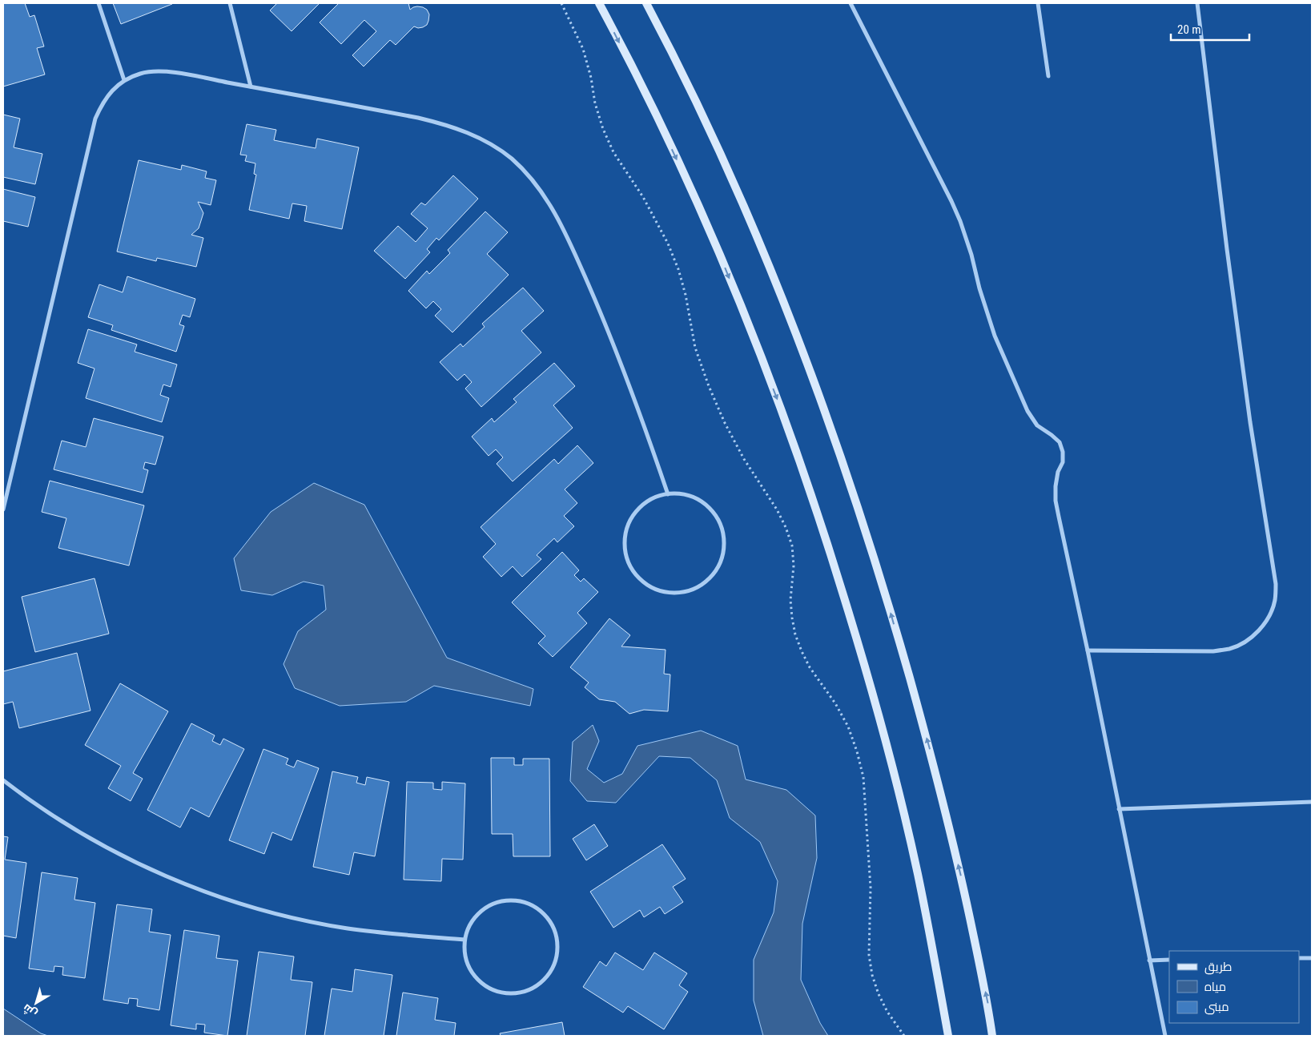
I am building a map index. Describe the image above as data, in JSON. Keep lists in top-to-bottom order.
{
  "legend": ["طريق", "مياه", "مبنى"],
  "scale_bar": "20 m",
  "north": "bottom left"
}
